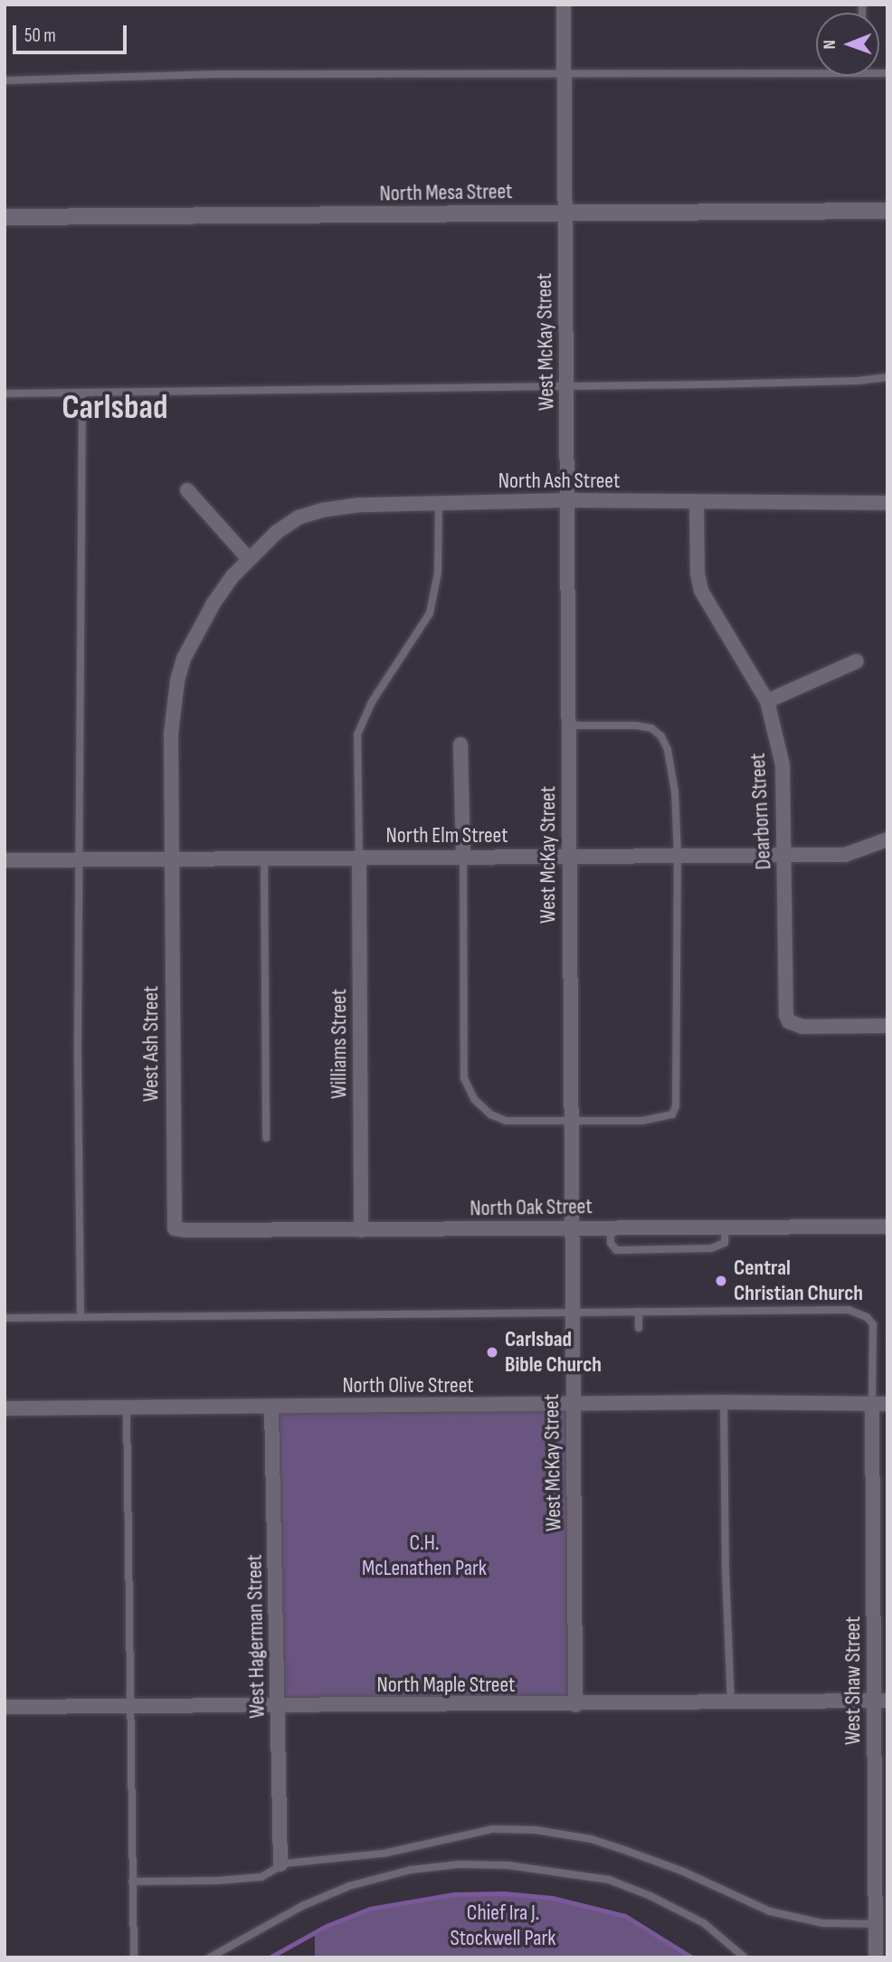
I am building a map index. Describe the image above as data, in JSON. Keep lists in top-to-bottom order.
{
  "streets": {
    "street": [
      "North Mesa Street",
      "West McKay Street",
      "North Ash Street",
      "Dearborn Street",
      "North Elm Street",
      "West Ash Street",
      "Williams Street",
      "North Oak Street",
      "North Olive Street",
      "West Hagerman Street",
      "West Shaw Street",
      "North Maple Street"
    ]
  },
  "crossings": [
    ["North Mesa Street", "West McKay Street"],
    ["West McKay Street", "North Ash Street"],
    ["West McKay Street", "North Elm Street"],
    ["West McKay Street", "North Oak Street"],
    ["West McKay Street", "North Olive Street"],
    ["West McKay Street", "North Maple Street"],
    ["North Ash Street", "Dearborn Street"],
    ["North Ash Street", "North Elm Street"],
    ["North Ash Street", "West Ash Street"],
    ["Dearborn Street", "North Elm Street"],
    ["North Elm Street", "West Ash Street"],
    ["North Elm Street", "Williams Street"],
    ["West Ash Street", "North Oak Street"],
    ["Williams Street", "North Oak Street"],
    ["North Olive Street", "West Hagerman Street"],
    ["North Olive Street", "West Shaw Street"],
    ["West Hagerman Street", "North Maple Street"],
    ["West Shaw Street", "North Maple Street"]
  ],
  "districts": ["Carlsbad"],
  "parks": ["C.H. McLenathen Park", "Chief Ira J. Stockwell Park"],
  "places": ["Central Christian Church", "Carlsbad Bible Church"],
  "scale_bar": "50 m",
  "north": "left"
}
